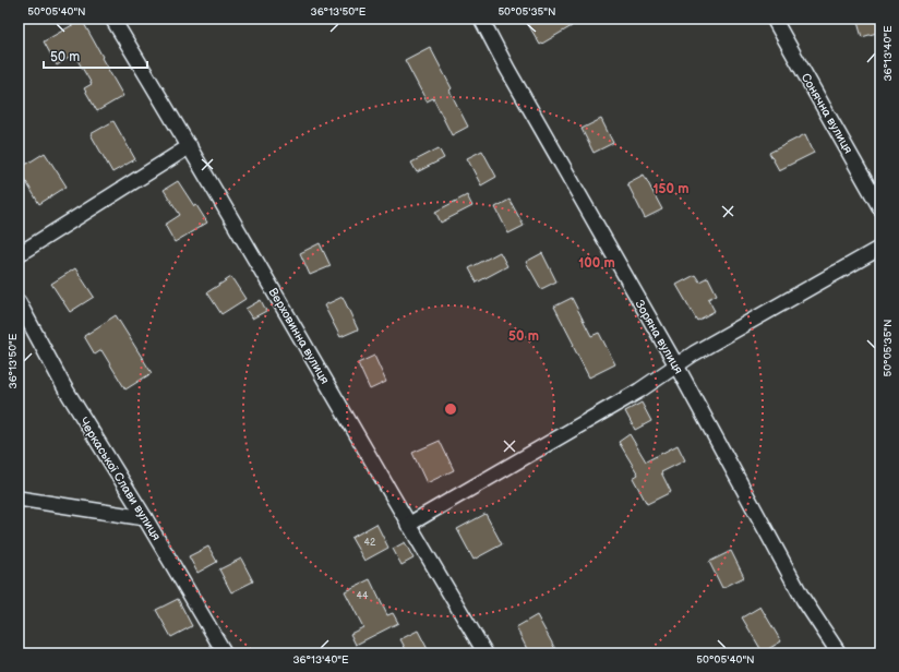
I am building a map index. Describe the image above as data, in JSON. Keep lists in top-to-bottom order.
{
  "streets": {
    "street": [
      "Сонячна вулиця",
      "Верховинна вулиця",
      "Зоряна вулиця",
      "Черкаської Слави вулиця"
    ]
  },
  "house_numbers": ["42", "44"],
  "scale_bar": "50 m",
  "coordinates": [
    "50°05'40\"N",
    "36°13'50\"E",
    "50°05'35\"N",
    "36°13'40\"E"
  ],
  "rings": ["150 m", "100 m", "50 m"]
}
